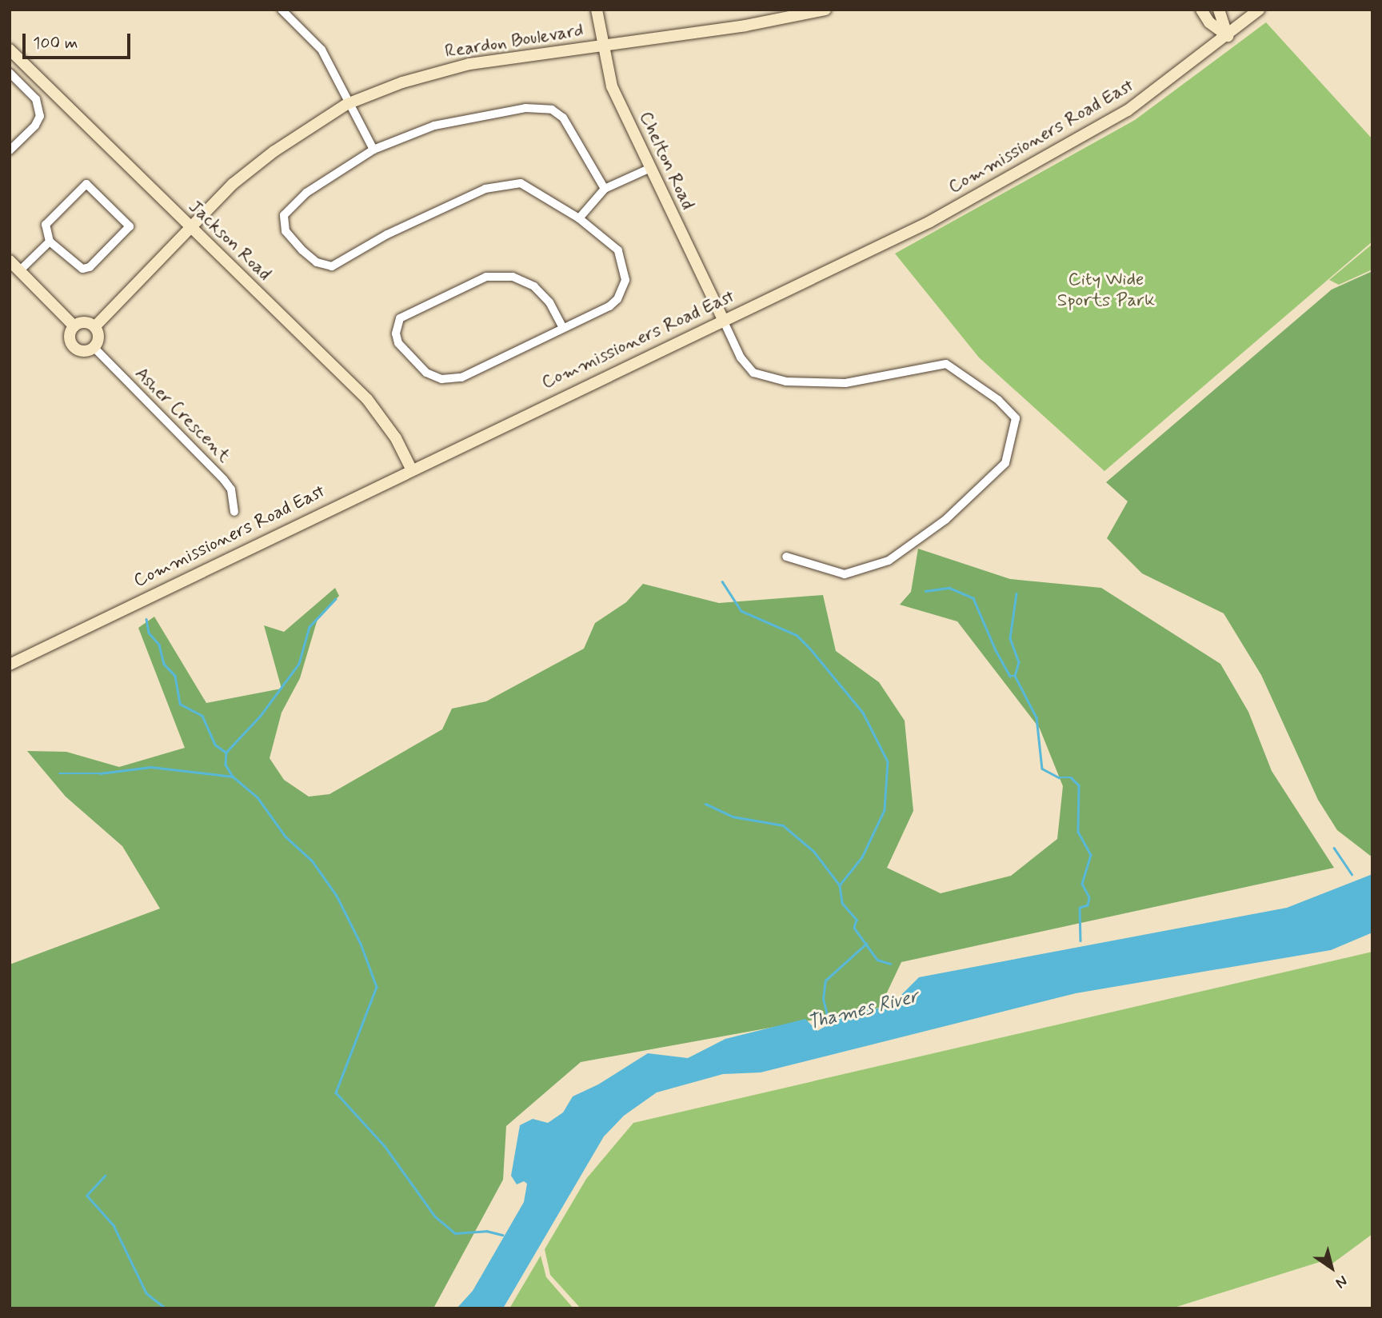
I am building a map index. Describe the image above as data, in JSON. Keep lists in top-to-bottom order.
{
  "streets": {
    "main road": [
      "Reardon Boulevard",
      "Commissioners Road East",
      "Chelton Road",
      "Jackson Road"
    ],
    "street": ["Asher Crescent"]
  },
  "crossings": [
    ["Reardon Boulevard", "Chelton Road"],
    ["Reardon Boulevard", "Jackson Road"],
    ["Reardon Boulevard", "Asher Crescent"],
    ["Commissioners Road East", "Chelton Road"],
    ["Commissioners Road East", "Jackson Road"]
  ],
  "water": ["Thames River"],
  "parks": ["City Wide Sports Park"],
  "scale_bar": "100 m",
  "north": "bottom right"
}
